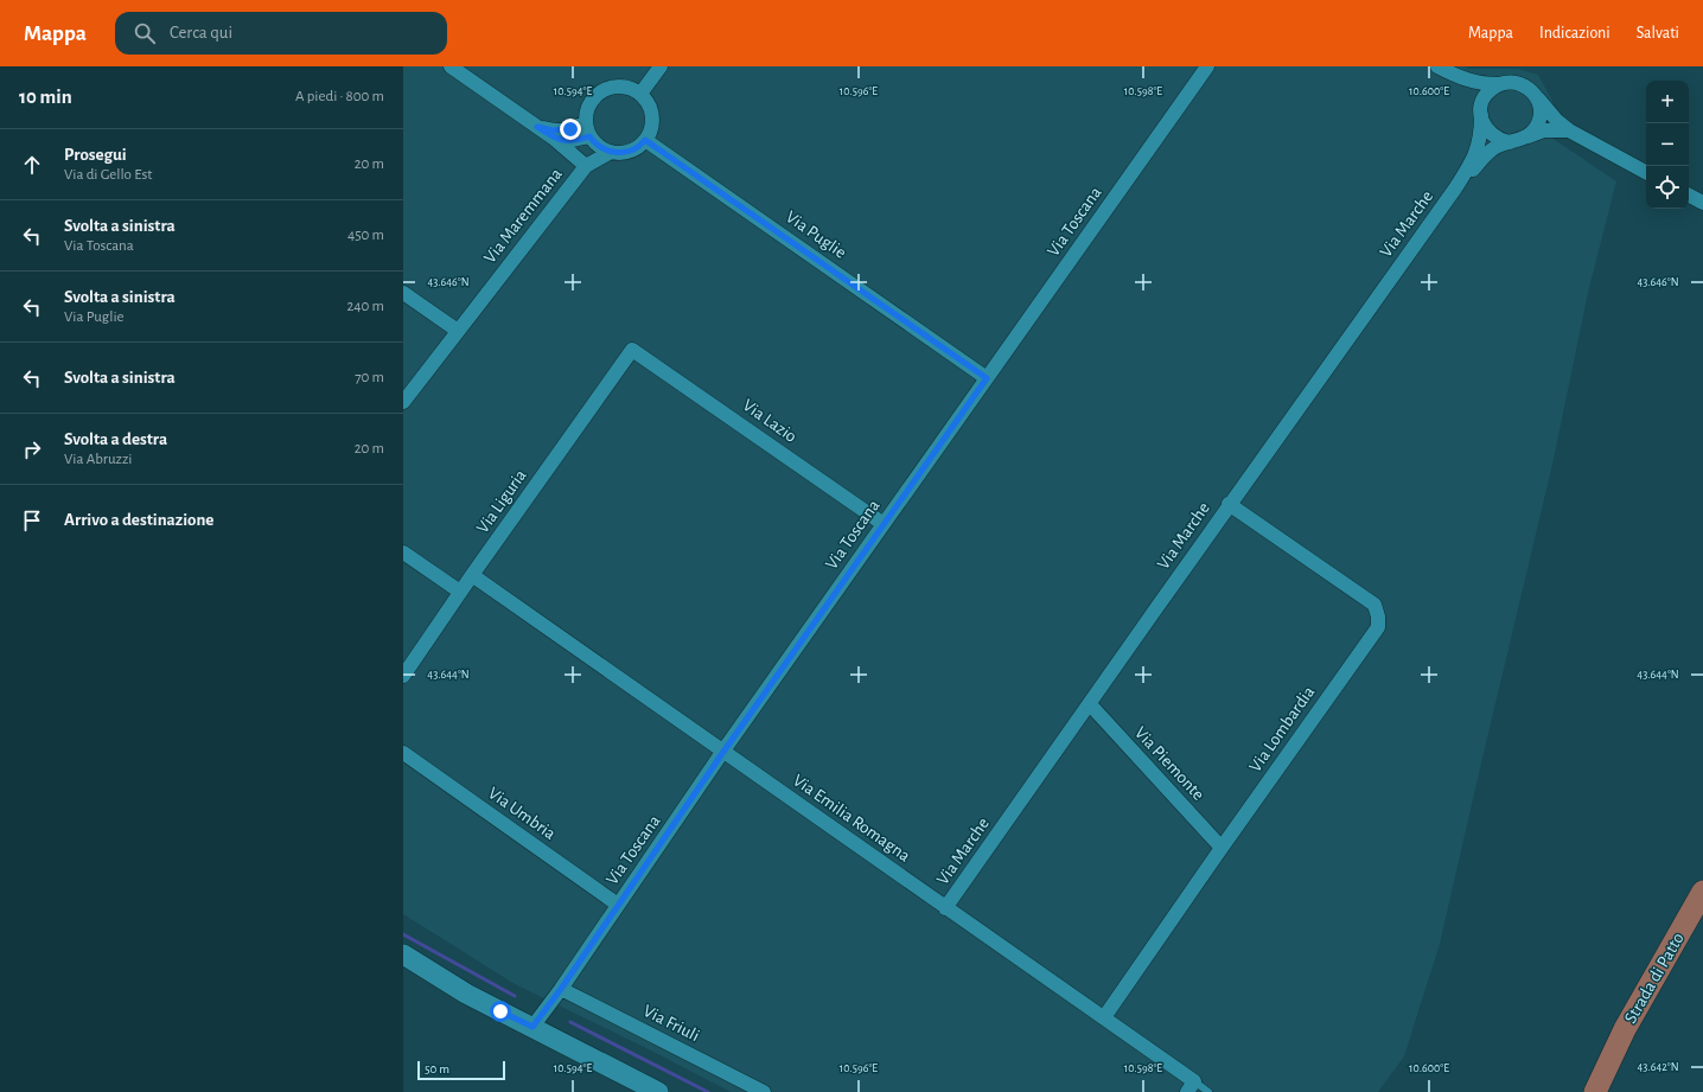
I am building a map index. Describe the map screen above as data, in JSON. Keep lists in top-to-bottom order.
{
  "streets": {
    "main road": ["Strada di Patto"],
    "street": [
      "Via Maremmana",
      "Via Toscana",
      "Via Marche",
      "Via Puglie",
      "Via Lazio",
      "Via Liguria",
      "Via Lombardia",
      "Via Piemonte",
      "Via Umbria",
      "Via Emilia Romagna",
      "Via Friuli"
    ]
  },
  "crossings": [
    ["Via Maremmana", "Via Puglie"],
    ["Via Toscana", "Via Puglie"],
    ["Via Toscana", "Via Lazio"],
    ["Via Toscana", "Via Umbria"],
    ["Via Toscana", "Via Emilia Romagna"],
    ["Via Toscana", "Via Friuli"],
    ["Via Marche", "Via Lombardia"],
    ["Via Marche", "Via Piemonte"],
    ["Via Marche", "Via Emilia Romagna"],
    ["Via Lazio", "Via Liguria"],
    ["Via Liguria", "Via Emilia Romagna"],
    ["Via Lombardia", "Via Piemonte"],
    ["Via Lombardia", "Via Emilia Romagna"]
  ],
  "scale_bar": "50 m",
  "page": {
    "header": "Mappa",
    "search": "Cerca qui",
    "nav": ["Mappa", "Indicazioni", "Salvati"],
    "heading": ["10 min", "A piedi · 800 m"],
    "map_buttons": ["+", "−"],
    "list": [
      ["Prosegui", "Via di Gello Est", "20 m"],
      ["Svolta a sinistra", "Via Toscana", "450 m"],
      ["Svolta a sinistra", "Via Puglie", "240 m"],
      ["Svolta a sinistra", "70 m"],
      ["Svolta a destra", "Via Abruzzi", "20 m"],
      "Arrivo a destinazione"
    ],
    "scale": "50 m"
  },
  "coordinates": [
    "10.594°E",
    "10.596°E",
    "10.598°E",
    "10.600°E",
    "43.646°N",
    "43.644°N",
    "43.642°N"
  ]
}
